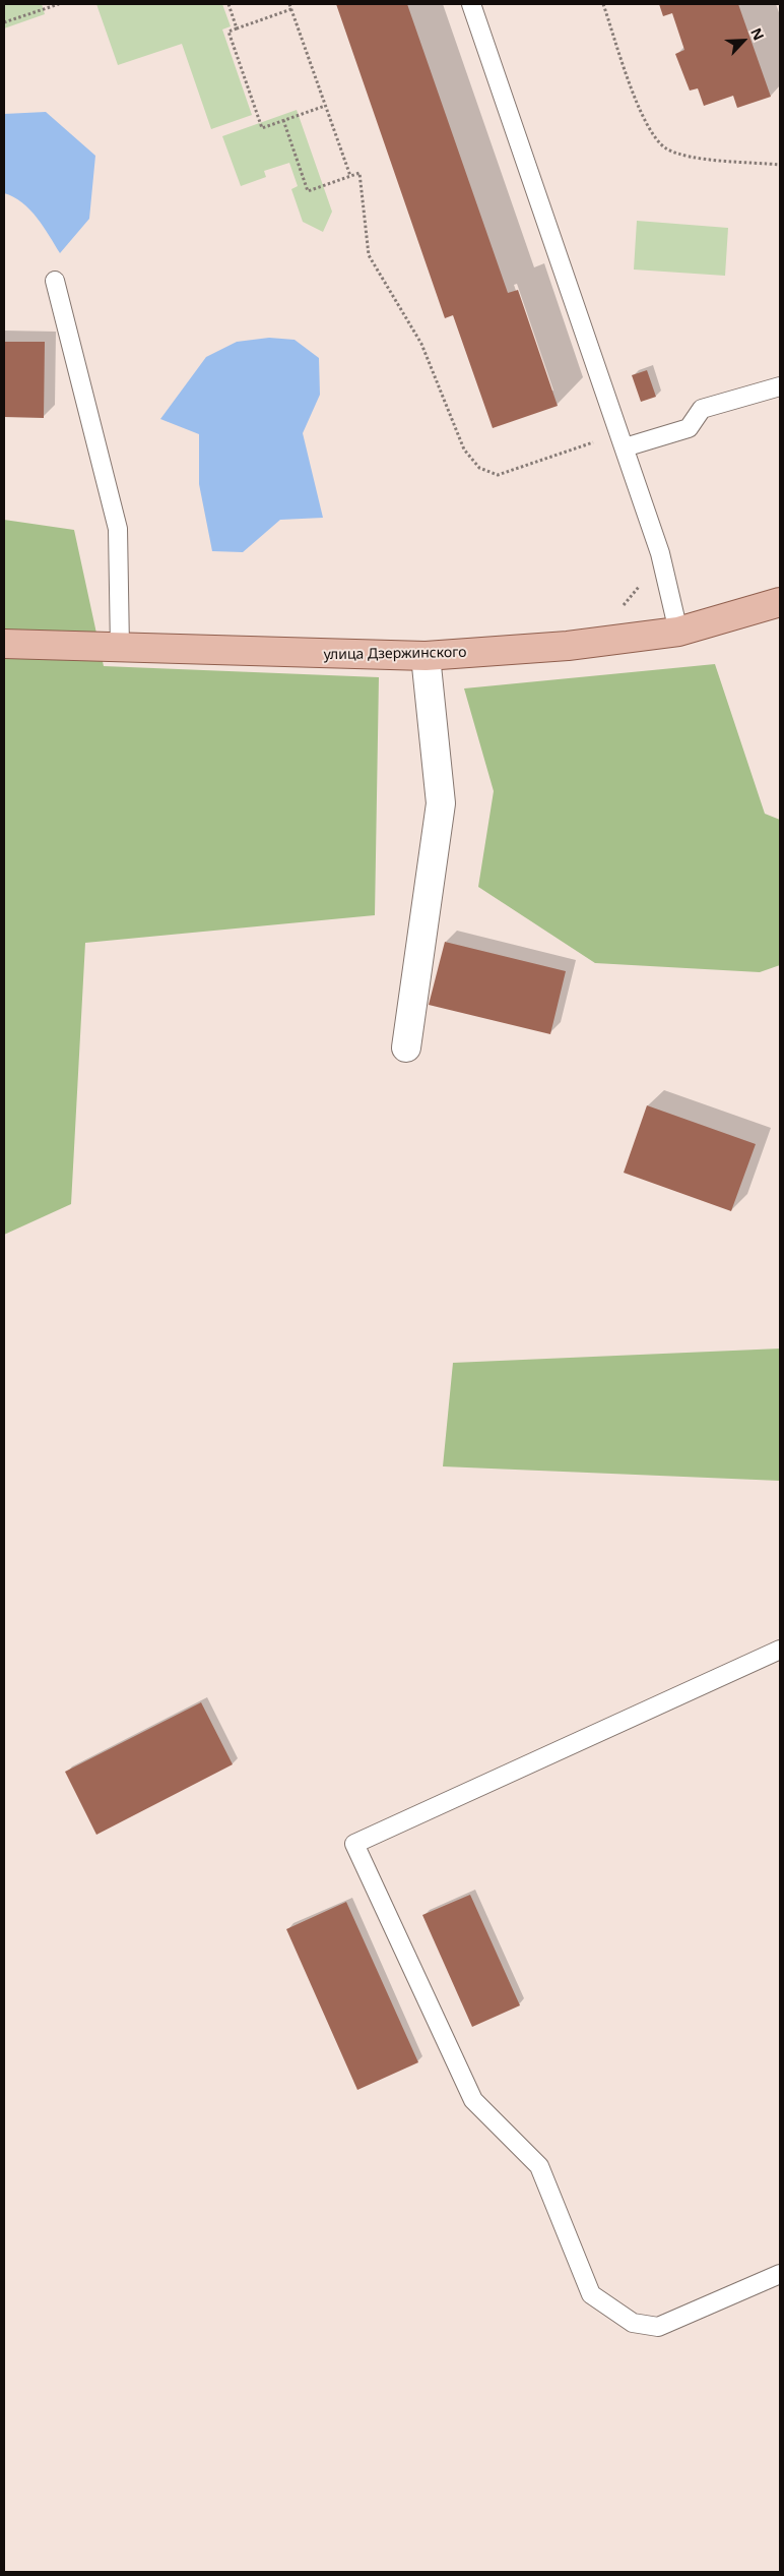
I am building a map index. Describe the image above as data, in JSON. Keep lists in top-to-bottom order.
{
  "streets": {
    "main road": ["улица Дзержинского"]
  },
  "north": "top right"
}
